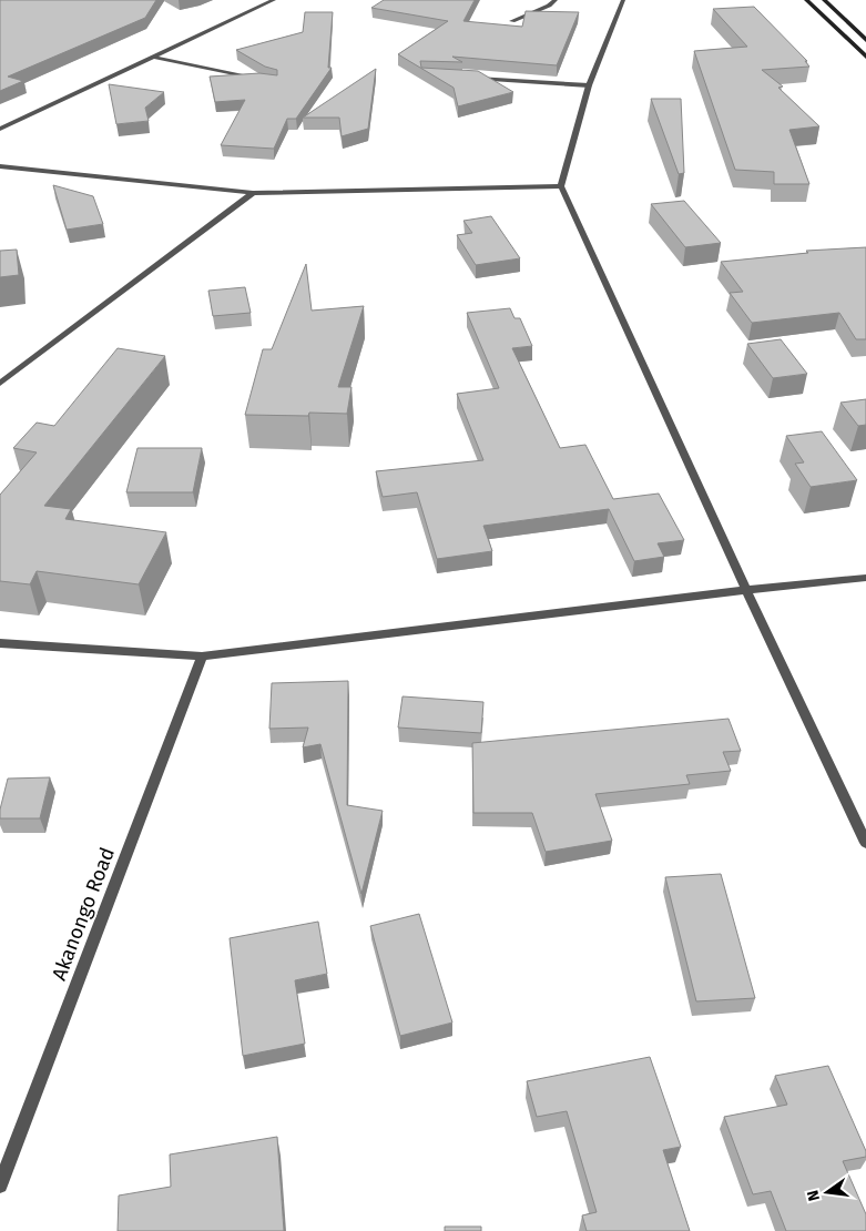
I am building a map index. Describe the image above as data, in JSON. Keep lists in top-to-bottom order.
{
  "streets": {
    "street": ["Akanongo Road"]
  },
  "north": "left"
}
